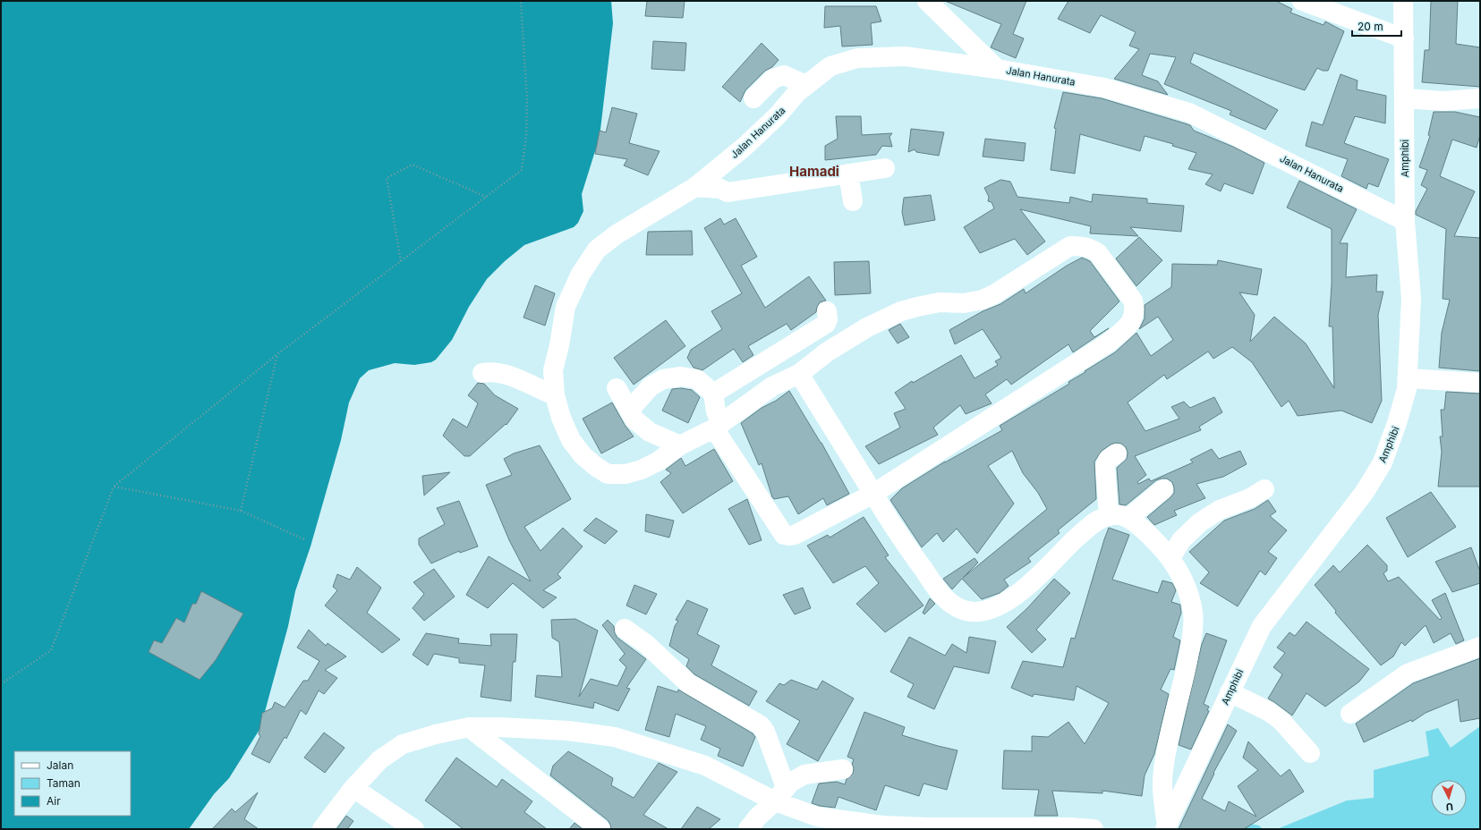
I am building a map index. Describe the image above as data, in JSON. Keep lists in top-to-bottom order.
{
  "streets": {
    "street": ["Jalan Hanurata", "Amphibi"]
  },
  "crossings": [
    ["Jalan Hanurata", "Amphibi"]
  ],
  "districts": ["Hamadi"],
  "legend": ["Jalan", "Taman", "Air"],
  "scale_bar": "20 m",
  "north": "bottom"
}
